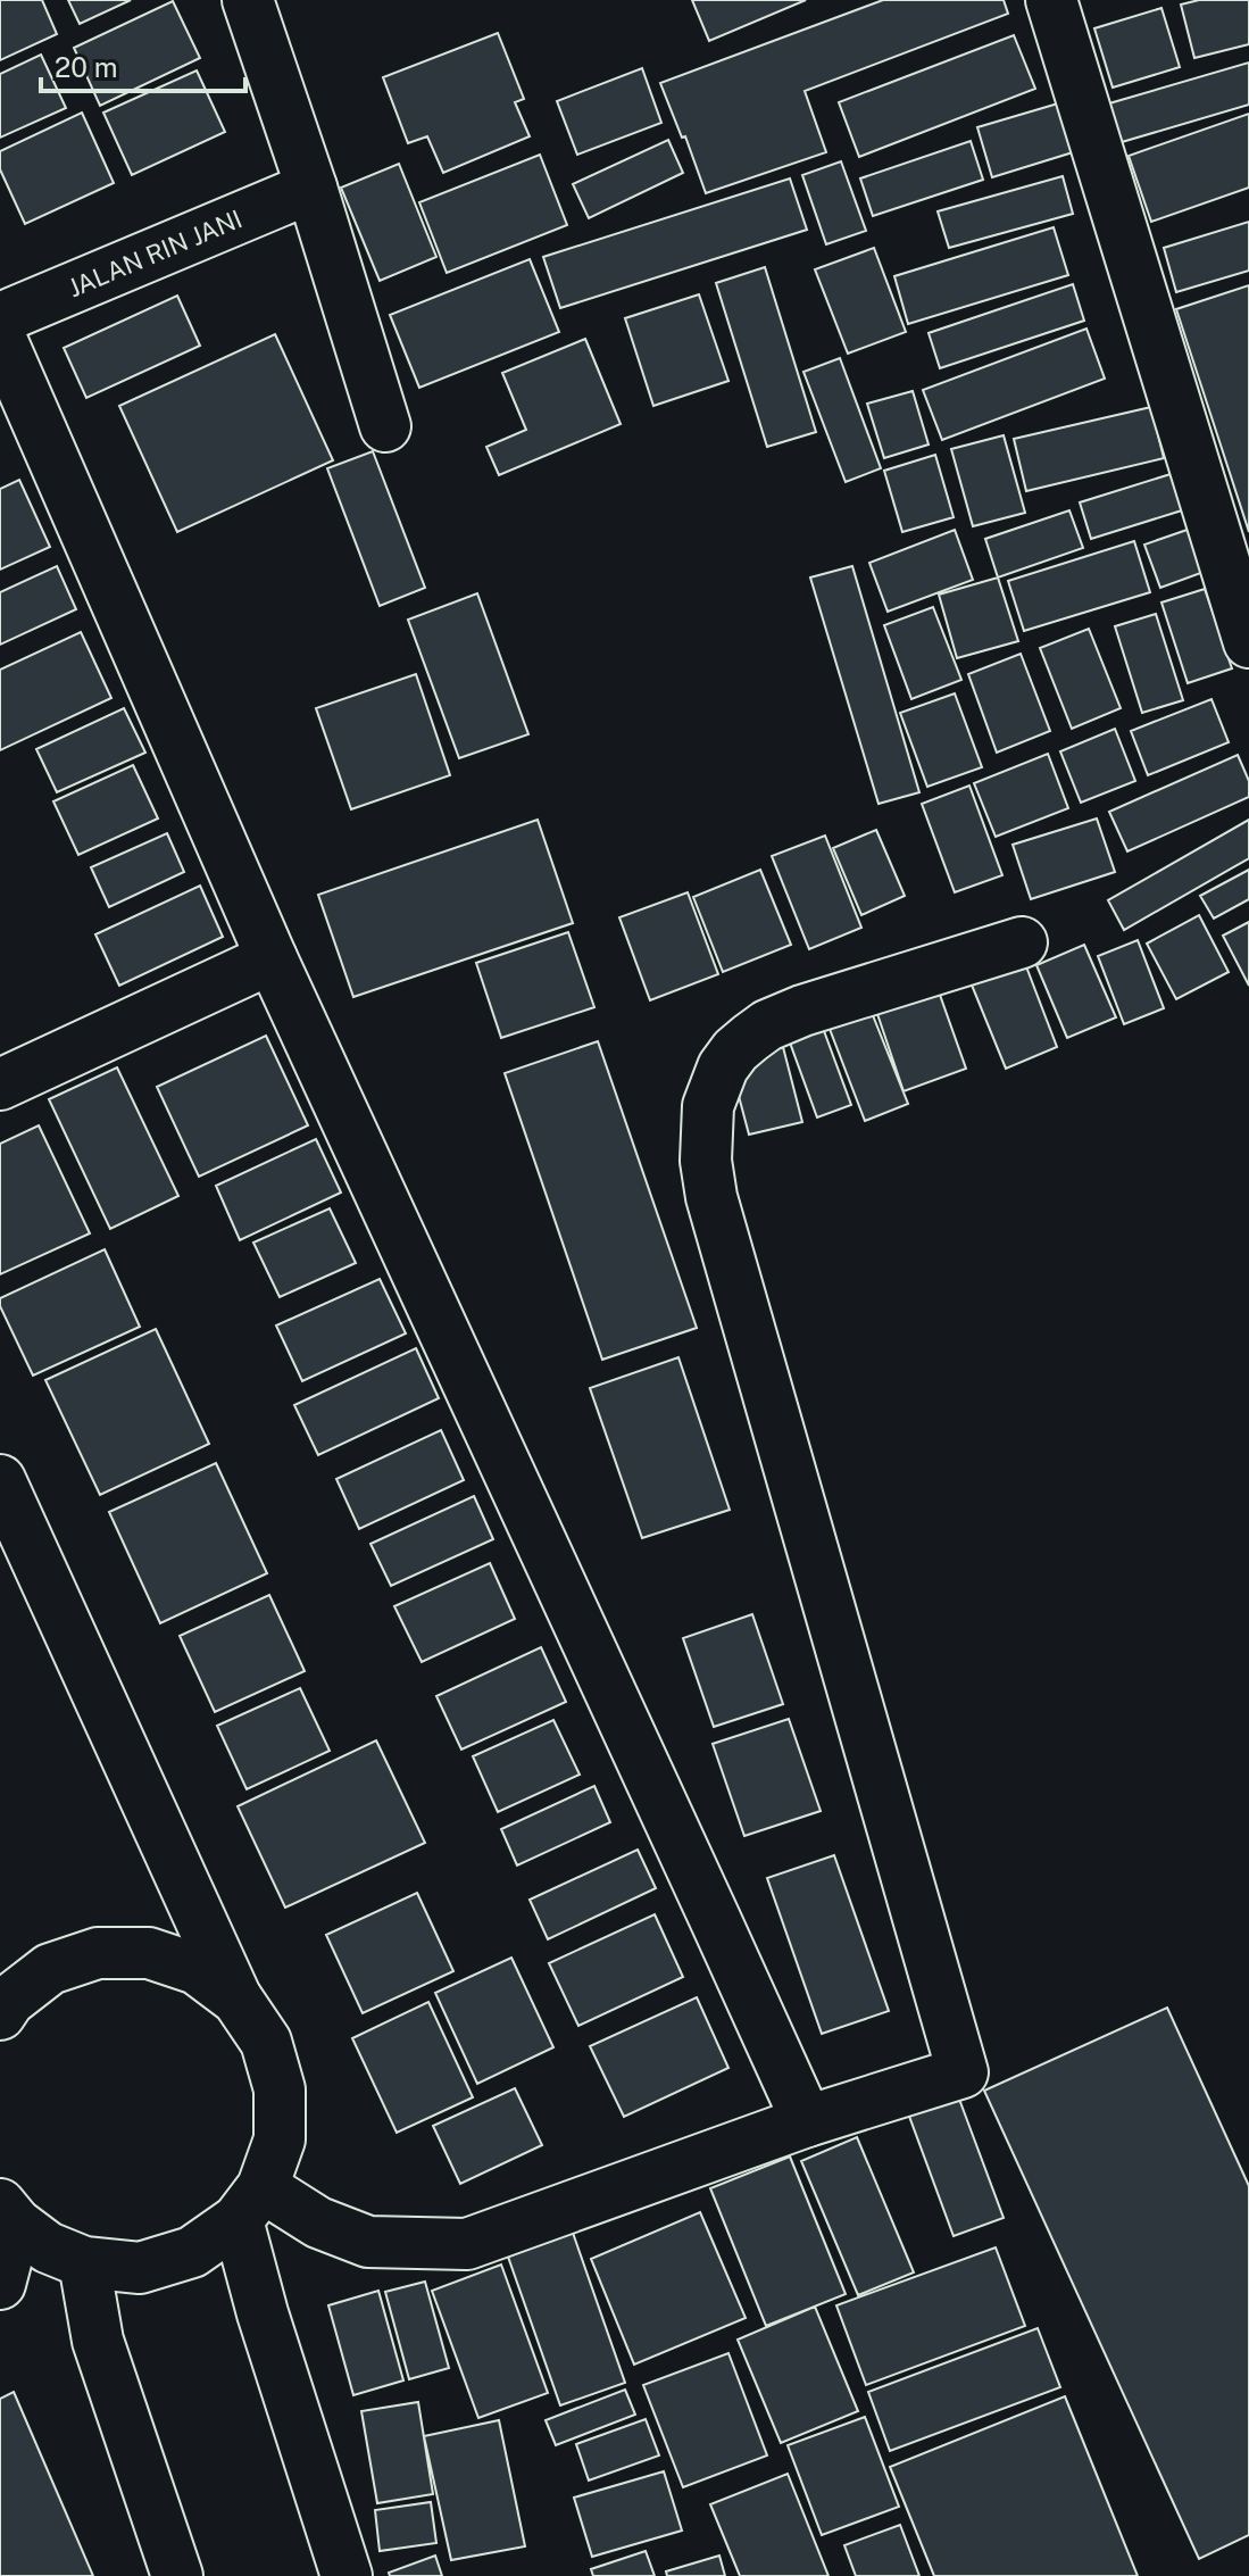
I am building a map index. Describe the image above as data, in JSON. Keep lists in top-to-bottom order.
{
  "streets": {
    "street": ["JALAN RIN JANI"]
  },
  "scale_bar": "20 m"
}
